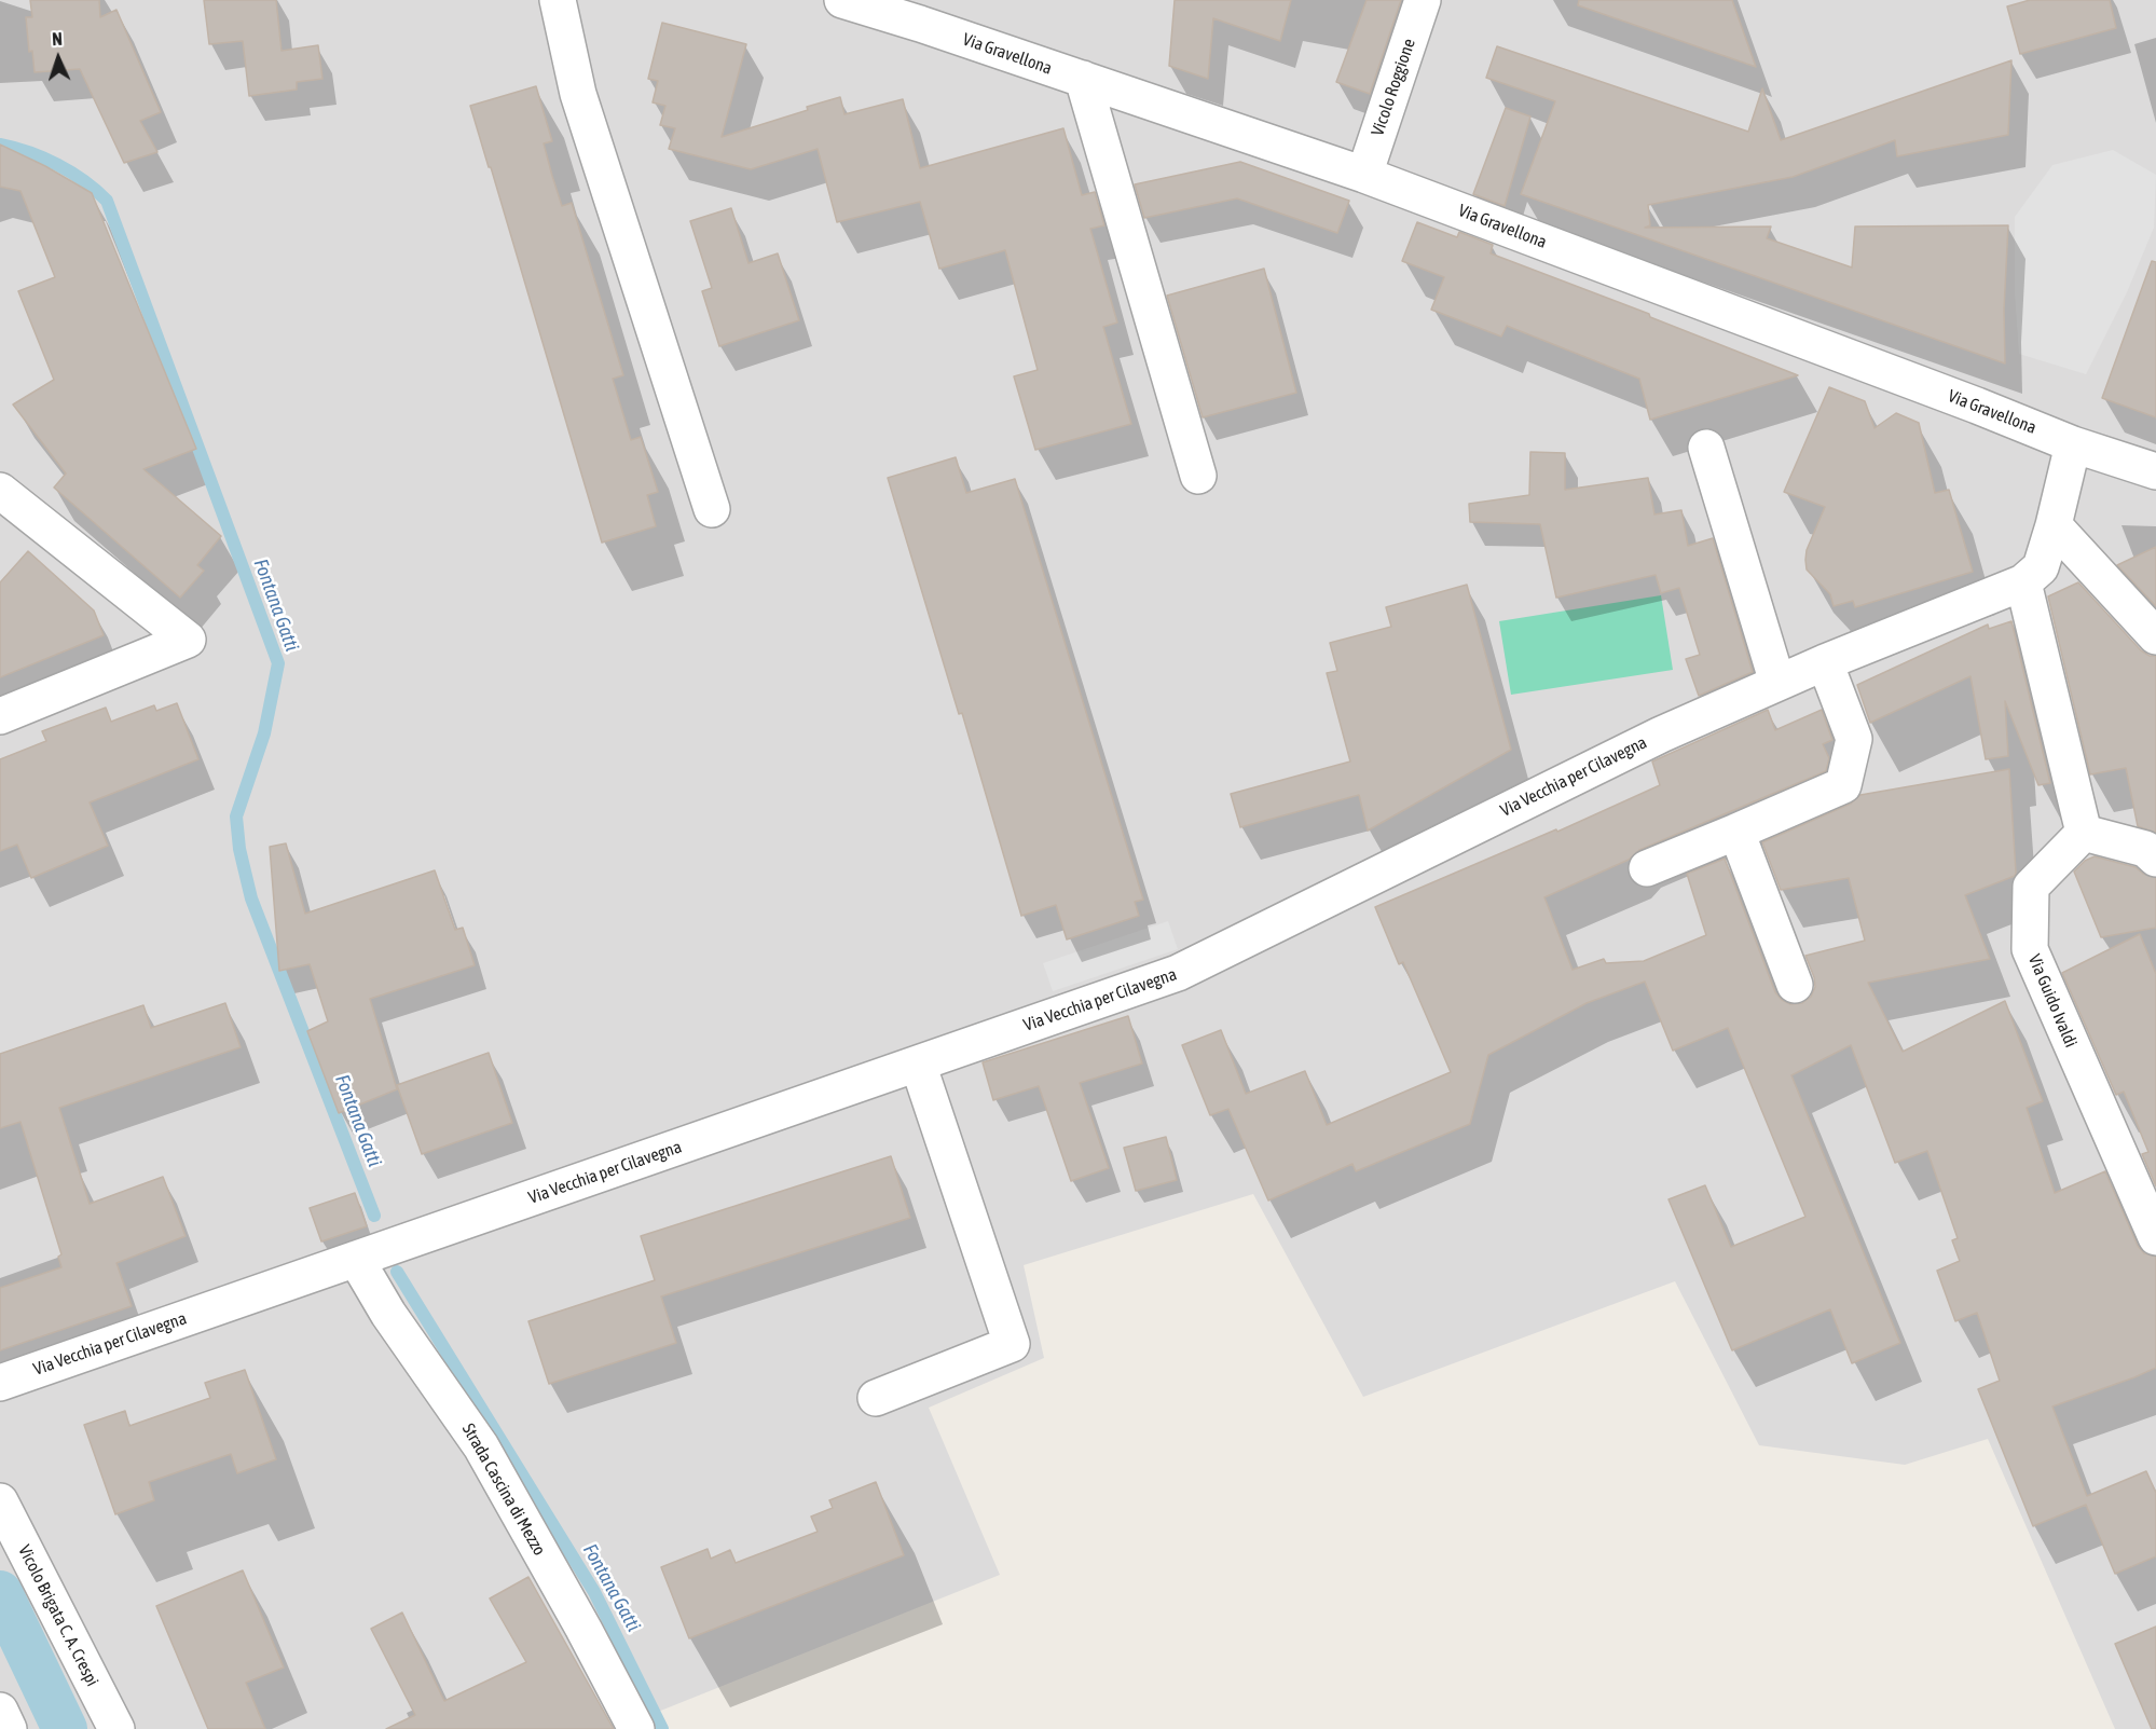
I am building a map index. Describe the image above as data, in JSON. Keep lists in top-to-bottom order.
{
  "streets": {
    "street": [
      "Via Gravellona",
      "Vicolo Roggione",
      "Via Vecchia per Cilavegna",
      "Via Guido Ivaldi",
      "Strada Cascina di Mezzo",
      "Vicolo Brigata C. A. Crespi"
    ]
  },
  "crossings": [
    ["Via Gravellona", "Vicolo Roggione"],
    ["Via Gravellona", "Via Vecchia per Cilavegna"],
    ["Via Vecchia per Cilavegna", "Strada Cascina di Mezzo"]
  ],
  "water": ["Fontana Gatti"],
  "north": "top"
}
